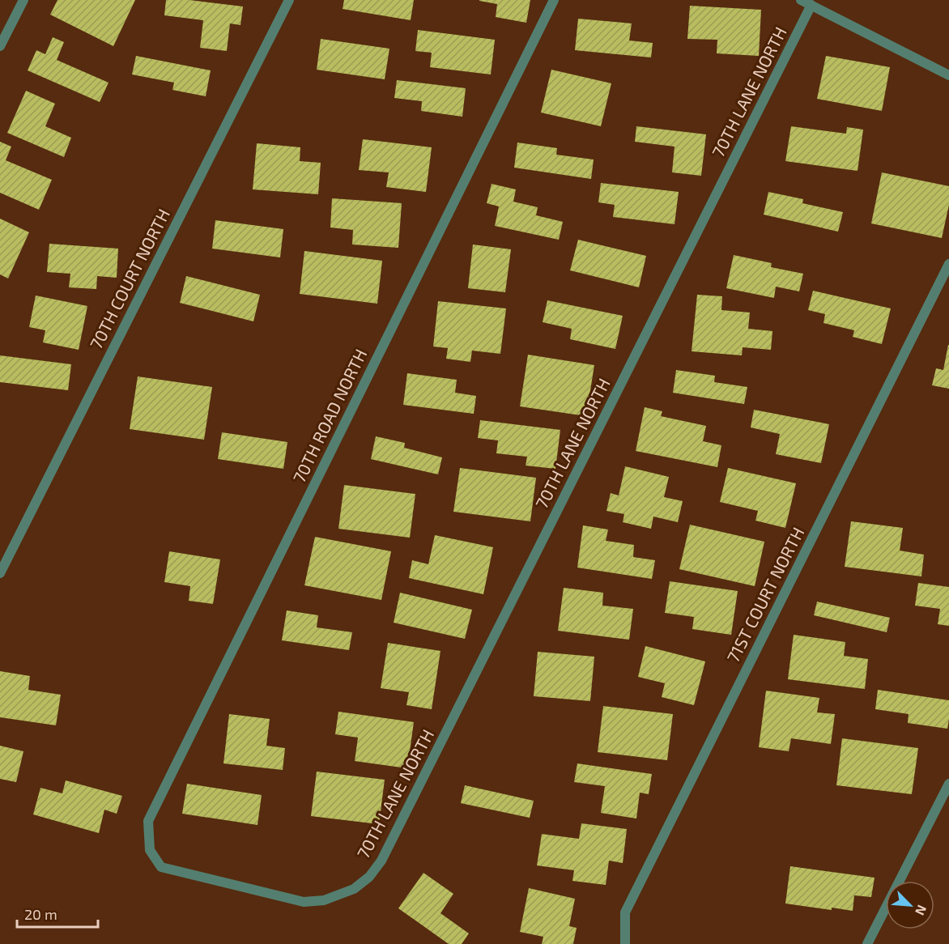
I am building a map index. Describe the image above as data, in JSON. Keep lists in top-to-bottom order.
{
  "streets": {
    "street": [
      "70TH LANE NORTH",
      "70TH COURT NORTH",
      "70TH ROAD NORTH",
      "71ST COURT NORTH"
    ]
  },
  "crossings": [
    ["70TH LANE NORTH", "70TH ROAD NORTH"]
  ],
  "scale_bar": "20 m",
  "north": "bottom right"
}
